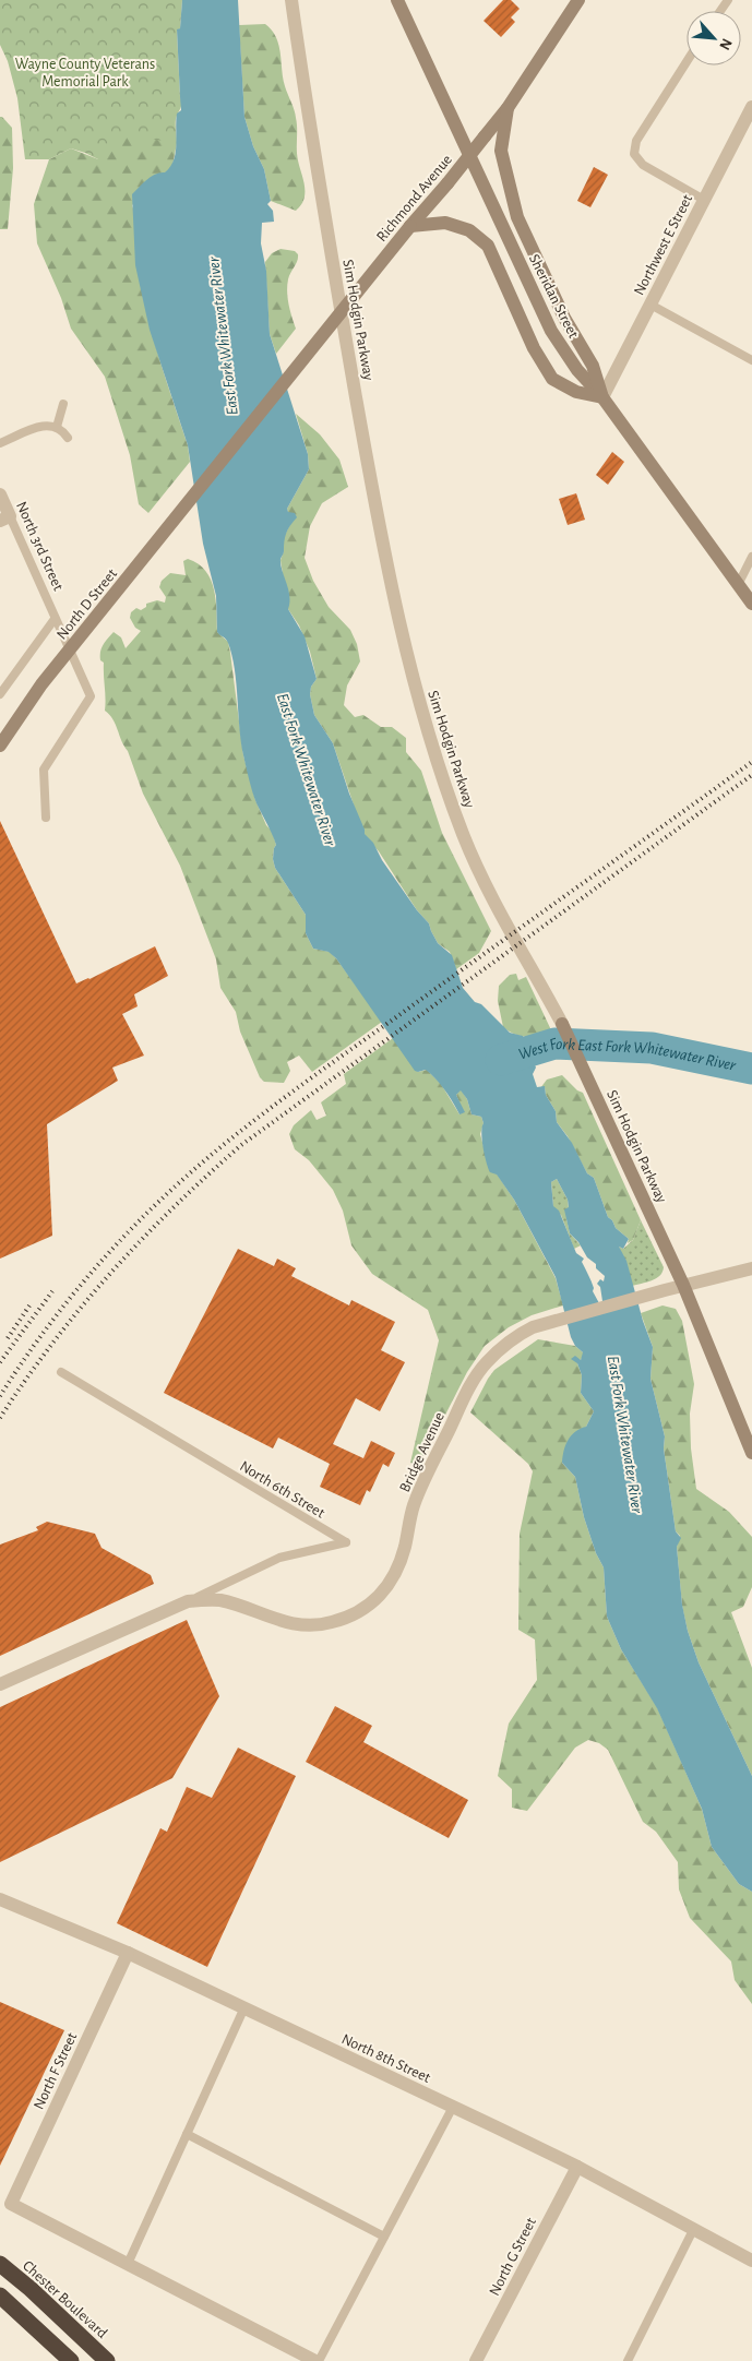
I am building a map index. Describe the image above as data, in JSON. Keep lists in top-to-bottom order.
{
  "streets": {
    "highway": ["Chester Boulevard"],
    "street": [
      "Richmond Avenue",
      "Northwest E Street",
      "Sheridan Street",
      "Sim Hodgin Parkway",
      "North 3rd Street",
      "North D Street",
      "Bridge Avenue",
      "North 8th Street",
      "North F Street",
      "North G Street"
    ],
    "lane": ["North 6th Street"]
  },
  "crossings": [
    ["Richmond Avenue", "North D Street"],
    ["Northwest E Street", "Sheridan Street"],
    ["Sim Hodgin Parkway", "Bridge Avenue"],
    ["Bridge Avenue", "North 6th Street"],
    ["North 8th Street", "North F Street"],
    ["North 8th Street", "North G Street"]
  ],
  "water": ["East Fork Whitewater River", "West Fork East Fork Whitewater River"],
  "parks": ["Wayne County Veterans Memorial Park"],
  "north": "bottom right"
}
